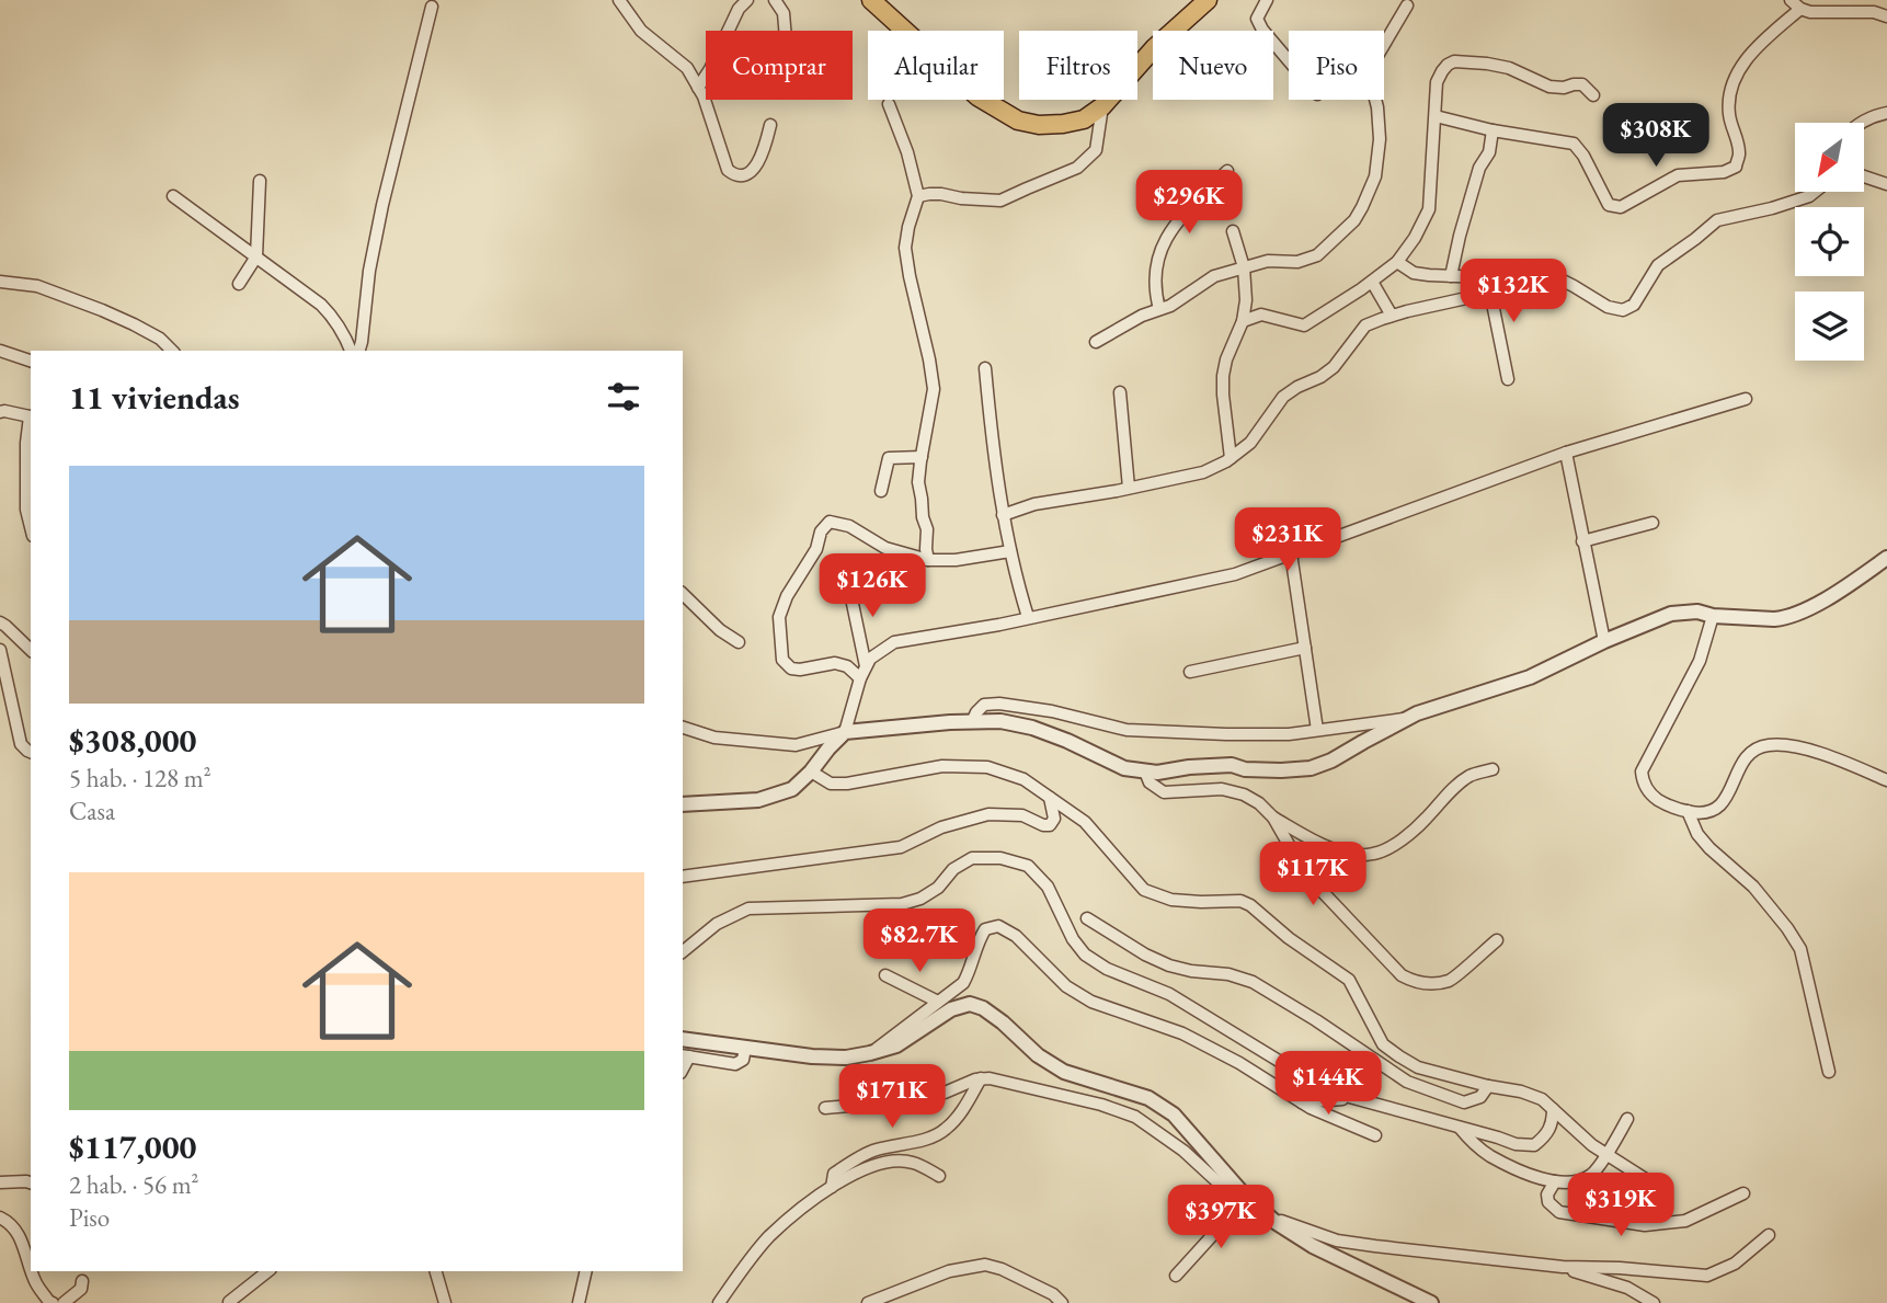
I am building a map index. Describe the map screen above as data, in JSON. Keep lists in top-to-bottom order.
{
  "north": "bottom left",
  "page": {
    "chip": [
      "Comprar",
      "Alquilar",
      "Filtros",
      "Nuevo",
      "Piso"
    ],
    "price": [
      "$308K",
      "$296K",
      "$132K",
      "$231K",
      "$126K",
      "$117K",
      "$82.7K",
      "$144K",
      "$171K",
      "$319K",
      "$397K"
    ],
    "heading": "11 viviendas",
    "list": [
      {
        "name": "$308,000",
        "note": "5 hab. · 128 m² · Casa"
      },
      {
        "name": "$117,000",
        "note": "2 hab. · 56 m² · Piso"
      }
    ]
  }
}
